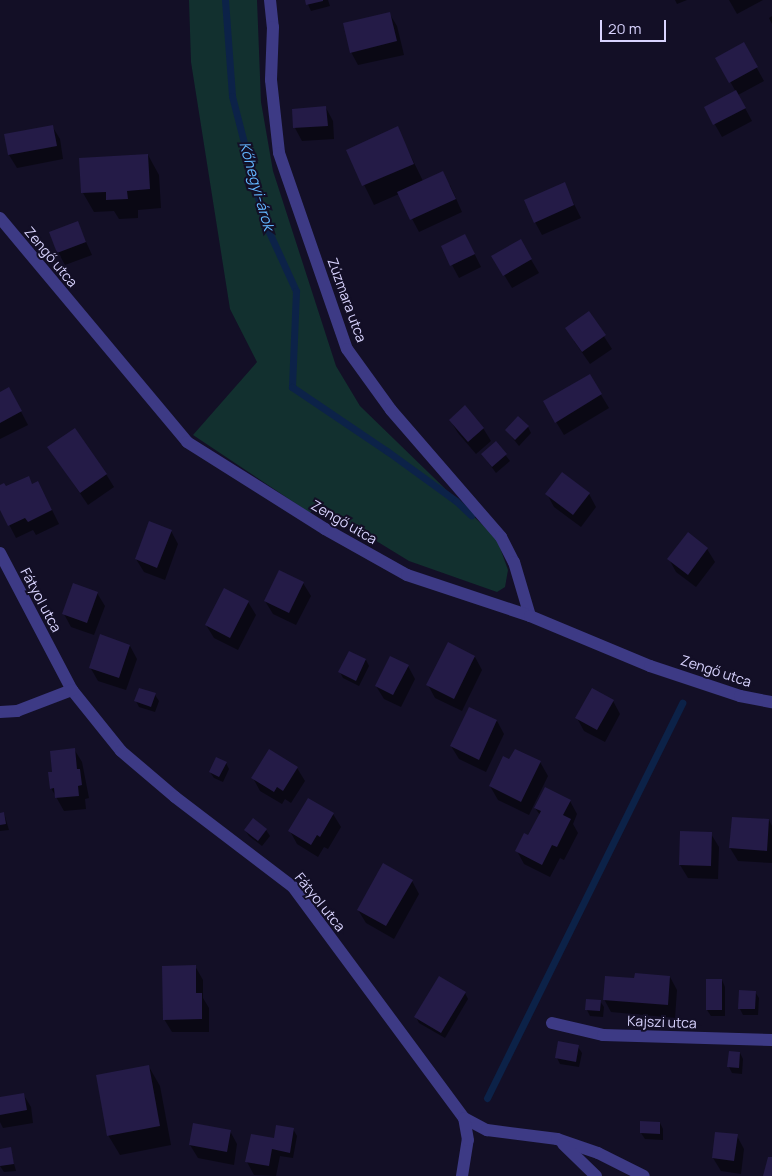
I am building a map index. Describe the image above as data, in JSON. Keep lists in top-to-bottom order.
{
  "streets": {
    "street": [
      "Zengő utca",
      "Zúzmara utca",
      "Fátyol utca",
      "Kajszi utca"
    ]
  },
  "crossings": [
    ["Zengő utca", "Zúzmara utca"]
  ],
  "water": ["Kőhegyi-árok"],
  "scale_bar": "20 m"
}
